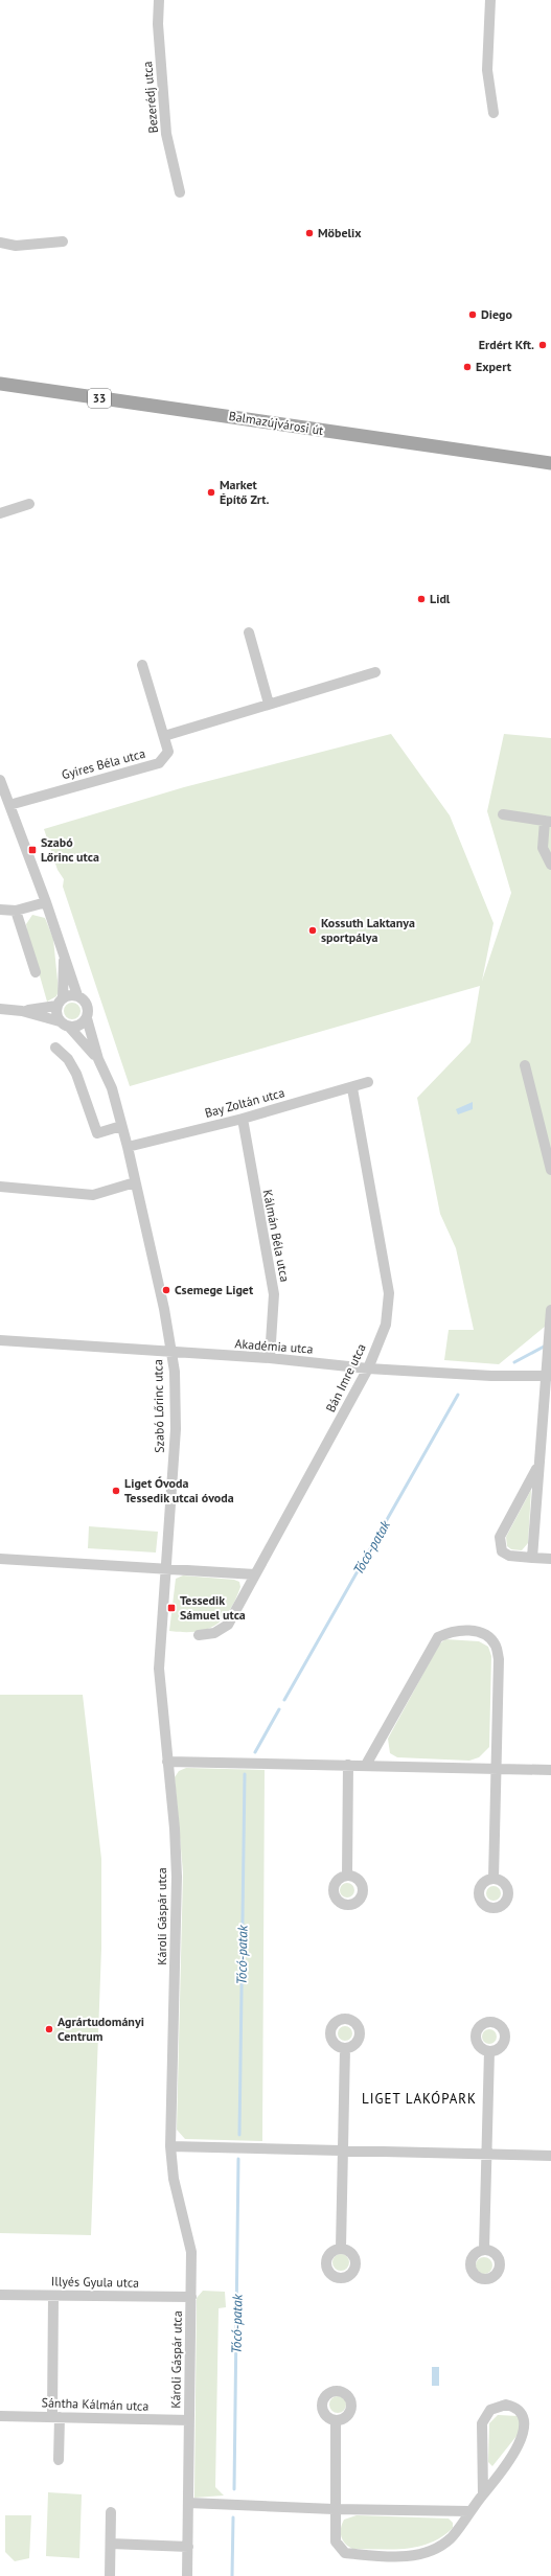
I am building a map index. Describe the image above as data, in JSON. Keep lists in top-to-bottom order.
{
  "streets": {
    "main road": ["33", "Balmazújvárosi út"],
    "street": [
      "Bezerédj utca",
      "Gyires Béla utca",
      "Bay Zoltán utca",
      "Kálmán Béla utca",
      "Akadémia utca",
      "Bán Imre utca",
      "Szabó Lőrinc utca",
      "Károli Gáspár utca",
      "Illyés Gyula utca",
      "Sántha Kálmán utca"
    ]
  },
  "crossings": [
    ["Bay Zoltán utca", "Kálmán Béla utca"],
    ["Bay Zoltán utca", "Bán Imre utca"],
    ["Bay Zoltán utca", "Szabó Lőrinc utca"],
    ["Kálmán Béla utca", "Akadémia utca"],
    ["Akadémia utca", "Bán Imre utca"],
    ["Akadémia utca", "Szabó Lőrinc utca"],
    ["Szabó Lőrinc utca", "Károli Gáspár utca"],
    ["Károli Gáspár utca", "Illyés Gyula utca"],
    ["Károli Gáspár utca", "Sántha Kálmán utca"]
  ],
  "districts": ["LIGET LAKÓPARK"],
  "water": ["Tócó-patak"],
  "places": {
    "other": [
      "Möbelix",
      "Diego",
      "Erdért Kft.",
      "Expert",
      "Market Építő Zrt.",
      "Lidl",
      "Kossuth Laktanya sportpálya",
      "Csemege Liget",
      "Liget Óvoda Tessedik utcai óvoda",
      "Agrártudományi Centrum"
    ],
    "transit": ["Szabó Lőrinc utca", "Tessedik Sámuel utca"]
  }
}
